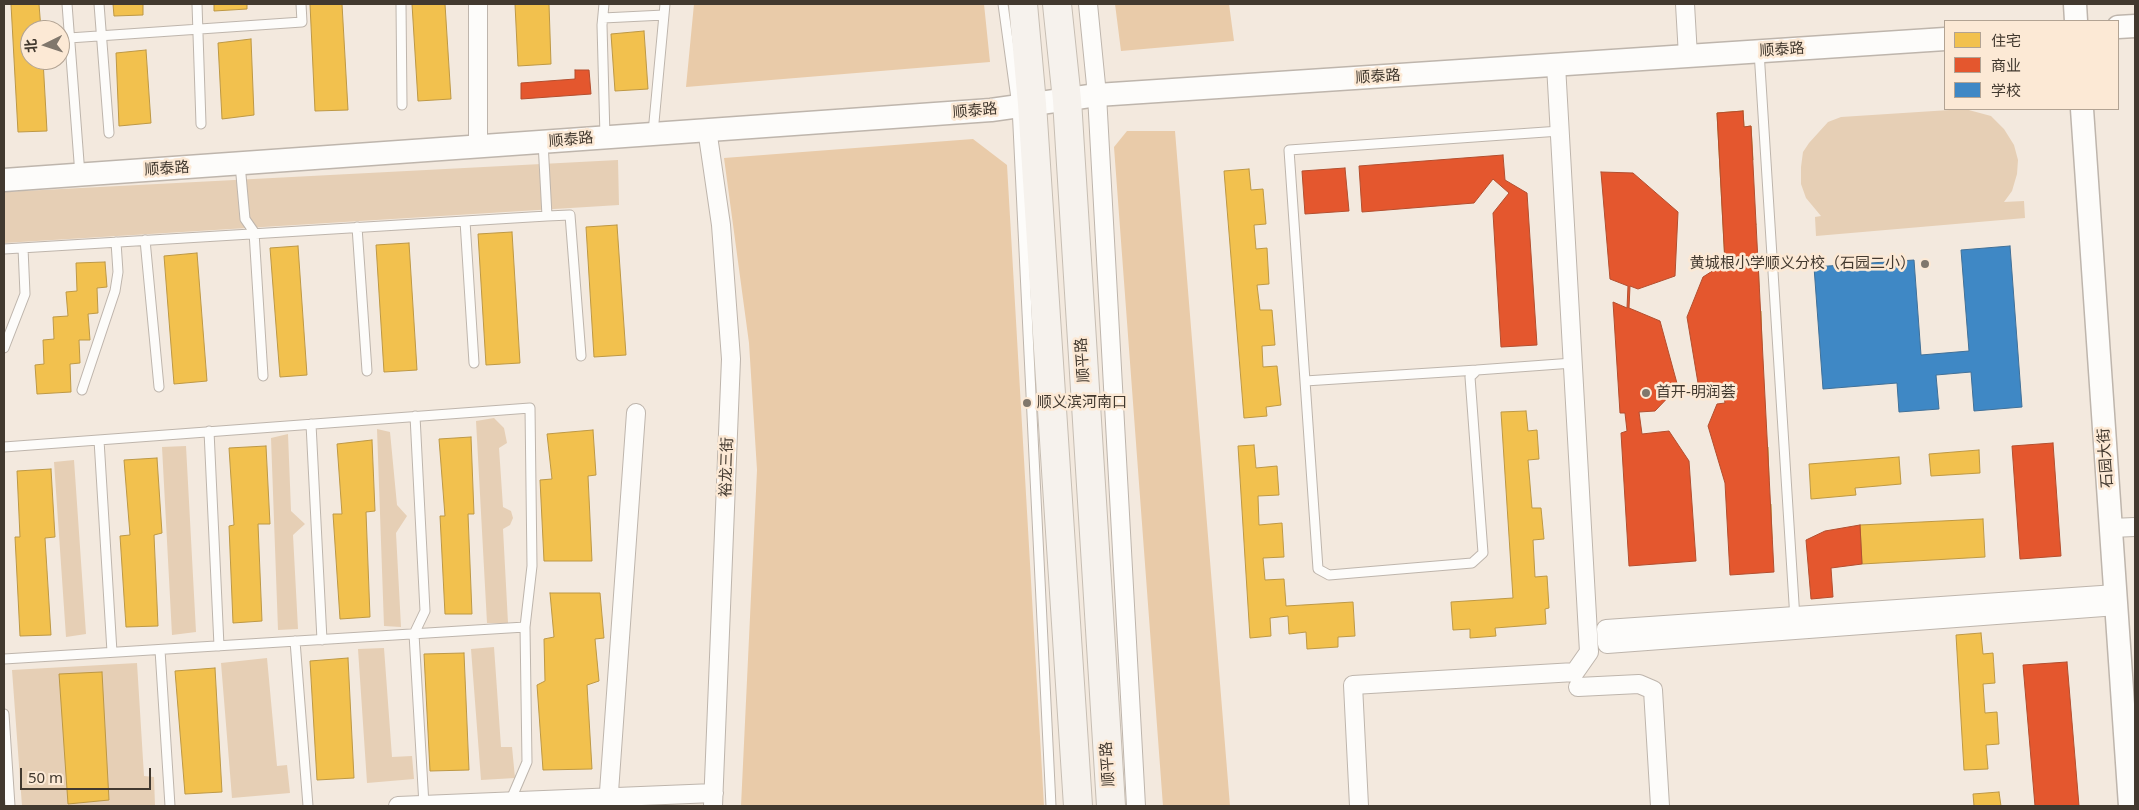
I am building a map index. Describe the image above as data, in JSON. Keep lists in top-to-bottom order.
{
  "streets": {
    "main road": ["顺平路"],
    "street": ["顺泰路", "石园大街", "裕龙三街"]
  },
  "crossings": [
    ["顺泰路", "顺平路"],
    ["顺泰路", "裕龙三街"]
  ],
  "places": ["黄城根小学顺义分校（石园二小）", "首开-明润荟", "顺义滨河南口"],
  "legend": ["住宅", "商业", "学校"],
  "scale_bar": "50 m",
  "north": "left"
}
